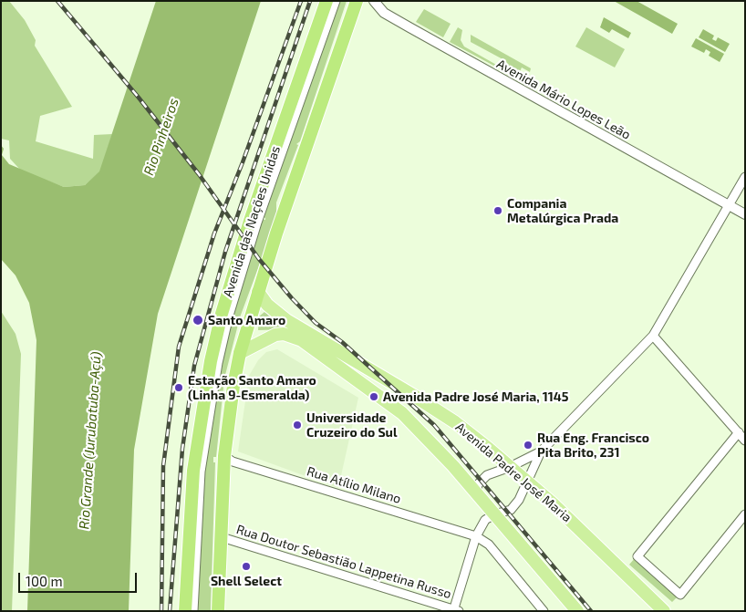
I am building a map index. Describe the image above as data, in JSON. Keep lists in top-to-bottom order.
{
  "streets": {
    "highway": ["Avenida das Nações Unidas"],
    "main road": ["Avenida Padre José Maria"],
    "street": ["Avenida Mário Lopes Leão", "Rua Atílio Milano", "Rua Doutor Sebastião Lappetina Russo"]
  },
  "water": ["Rio Pinheiros", "Rio Grande (Jurubatuba-Açú)"],
  "places": [
    "Compania Metalúrgica Prada",
    "Santo Amaro",
    "Estação Santo Amaro (Linha 9-Esmeralda)",
    "Avenida Padre José Maria, 1145",
    "Universidade Cruzeiro do Sul",
    "Rua Eng. Francisco Pita Brito, 231",
    "Shell Select"
  ],
  "scale_bar": "100 m"
}
